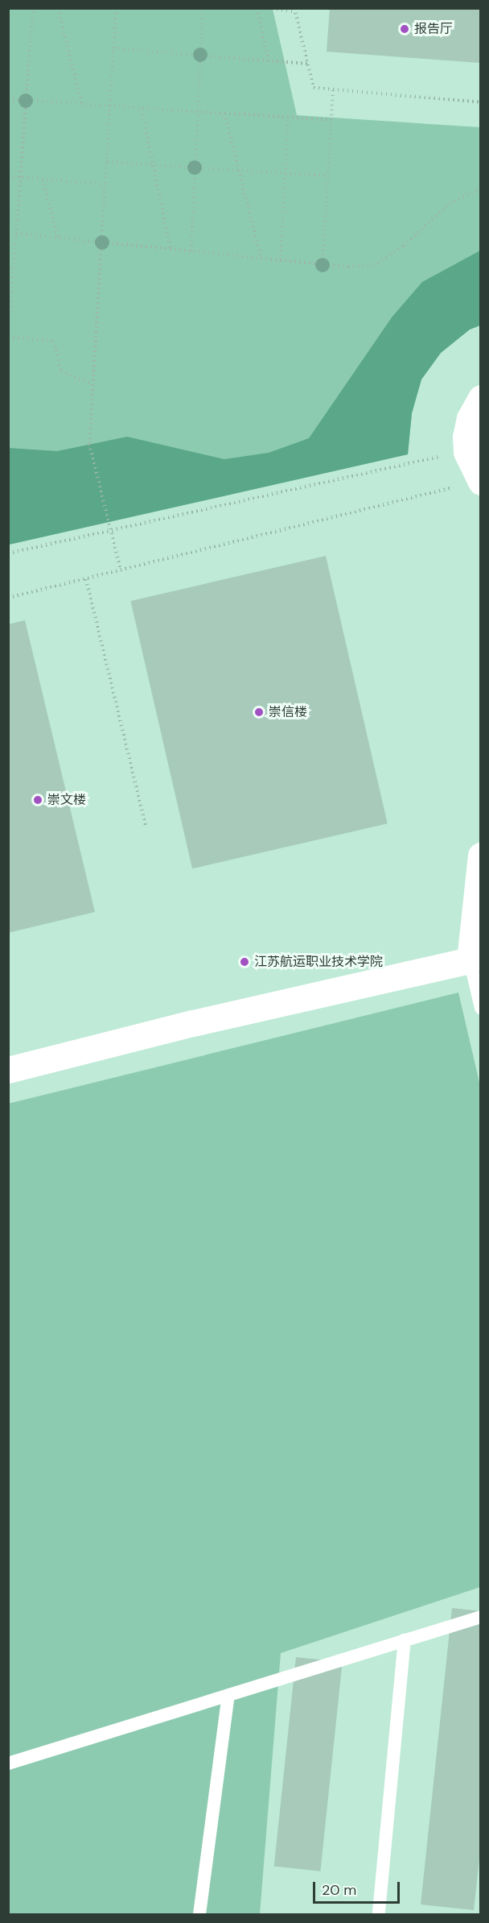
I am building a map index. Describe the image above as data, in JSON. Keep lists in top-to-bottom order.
{
  "places": [
    "报告厅",
    "崇信楼",
    "崇文楼",
    "江苏航运职业技术学院"
  ],
  "scale_bar": "20 m"
}
